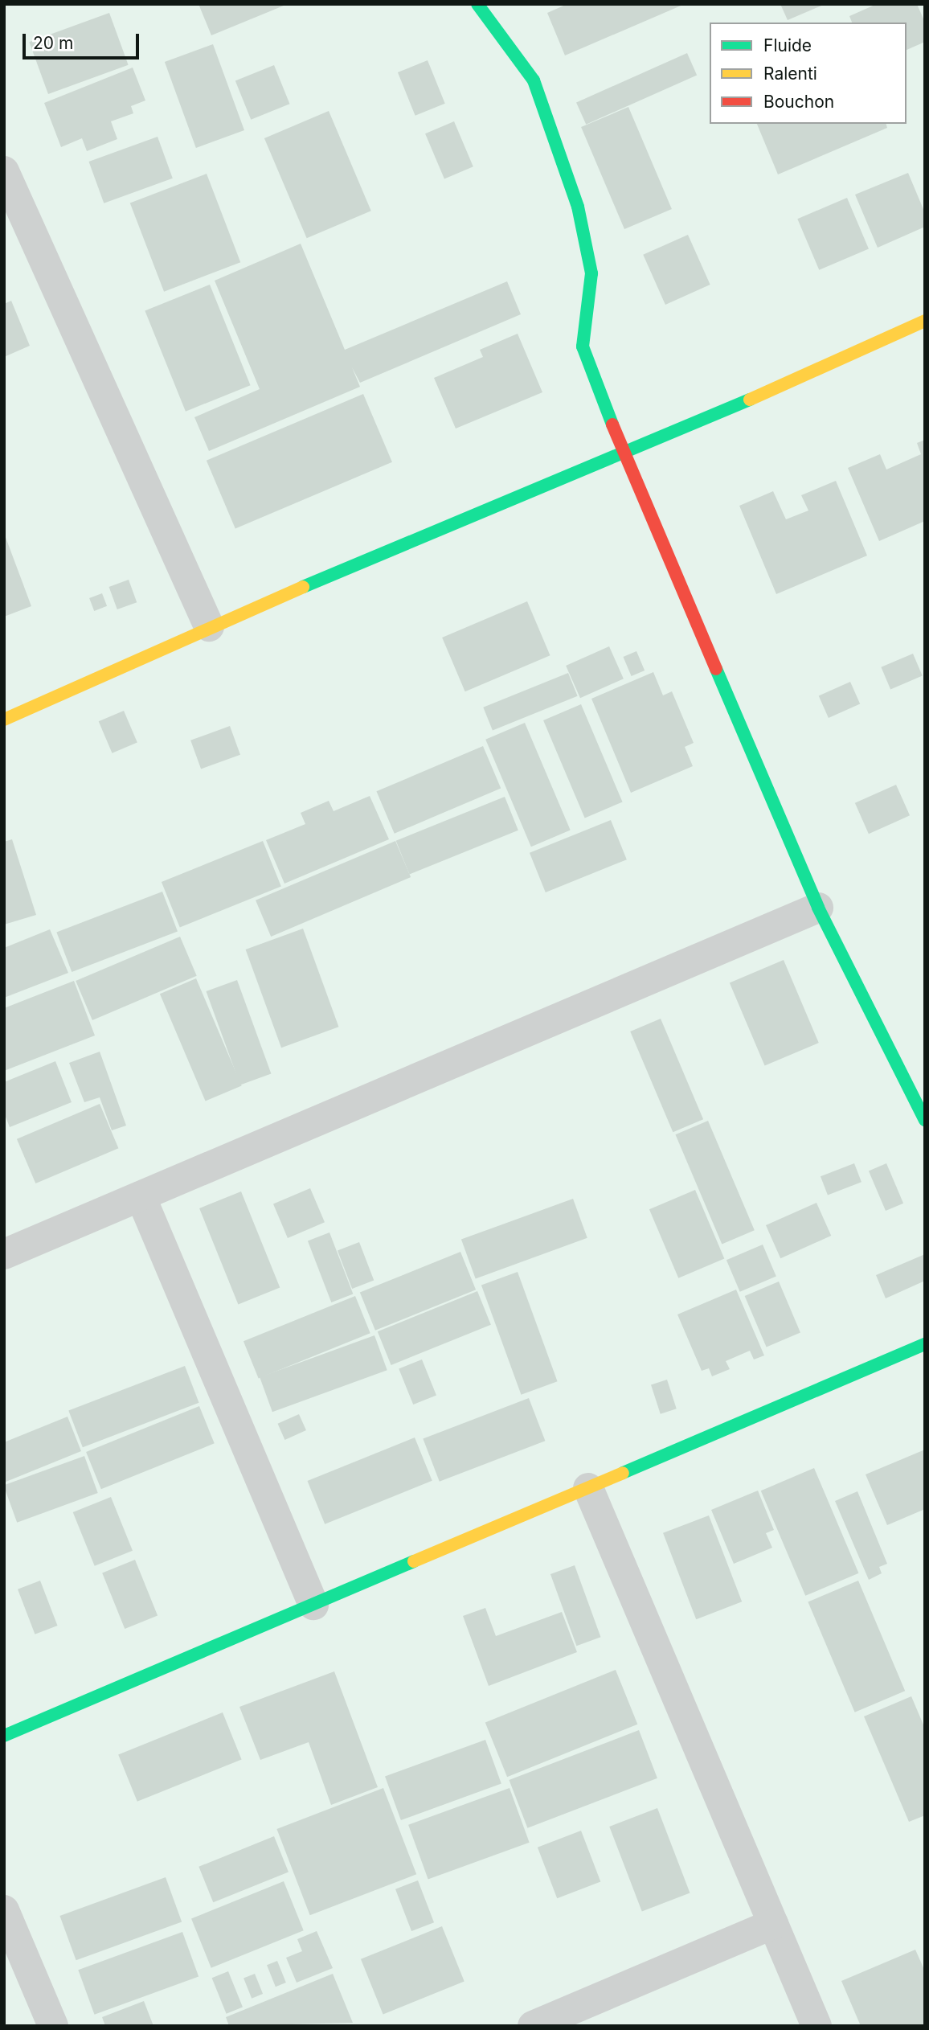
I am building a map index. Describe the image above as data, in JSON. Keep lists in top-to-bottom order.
{
  "legend": ["Fluide", "Ralenti", "Bouchon"],
  "scale_bar": "20 m"
}
